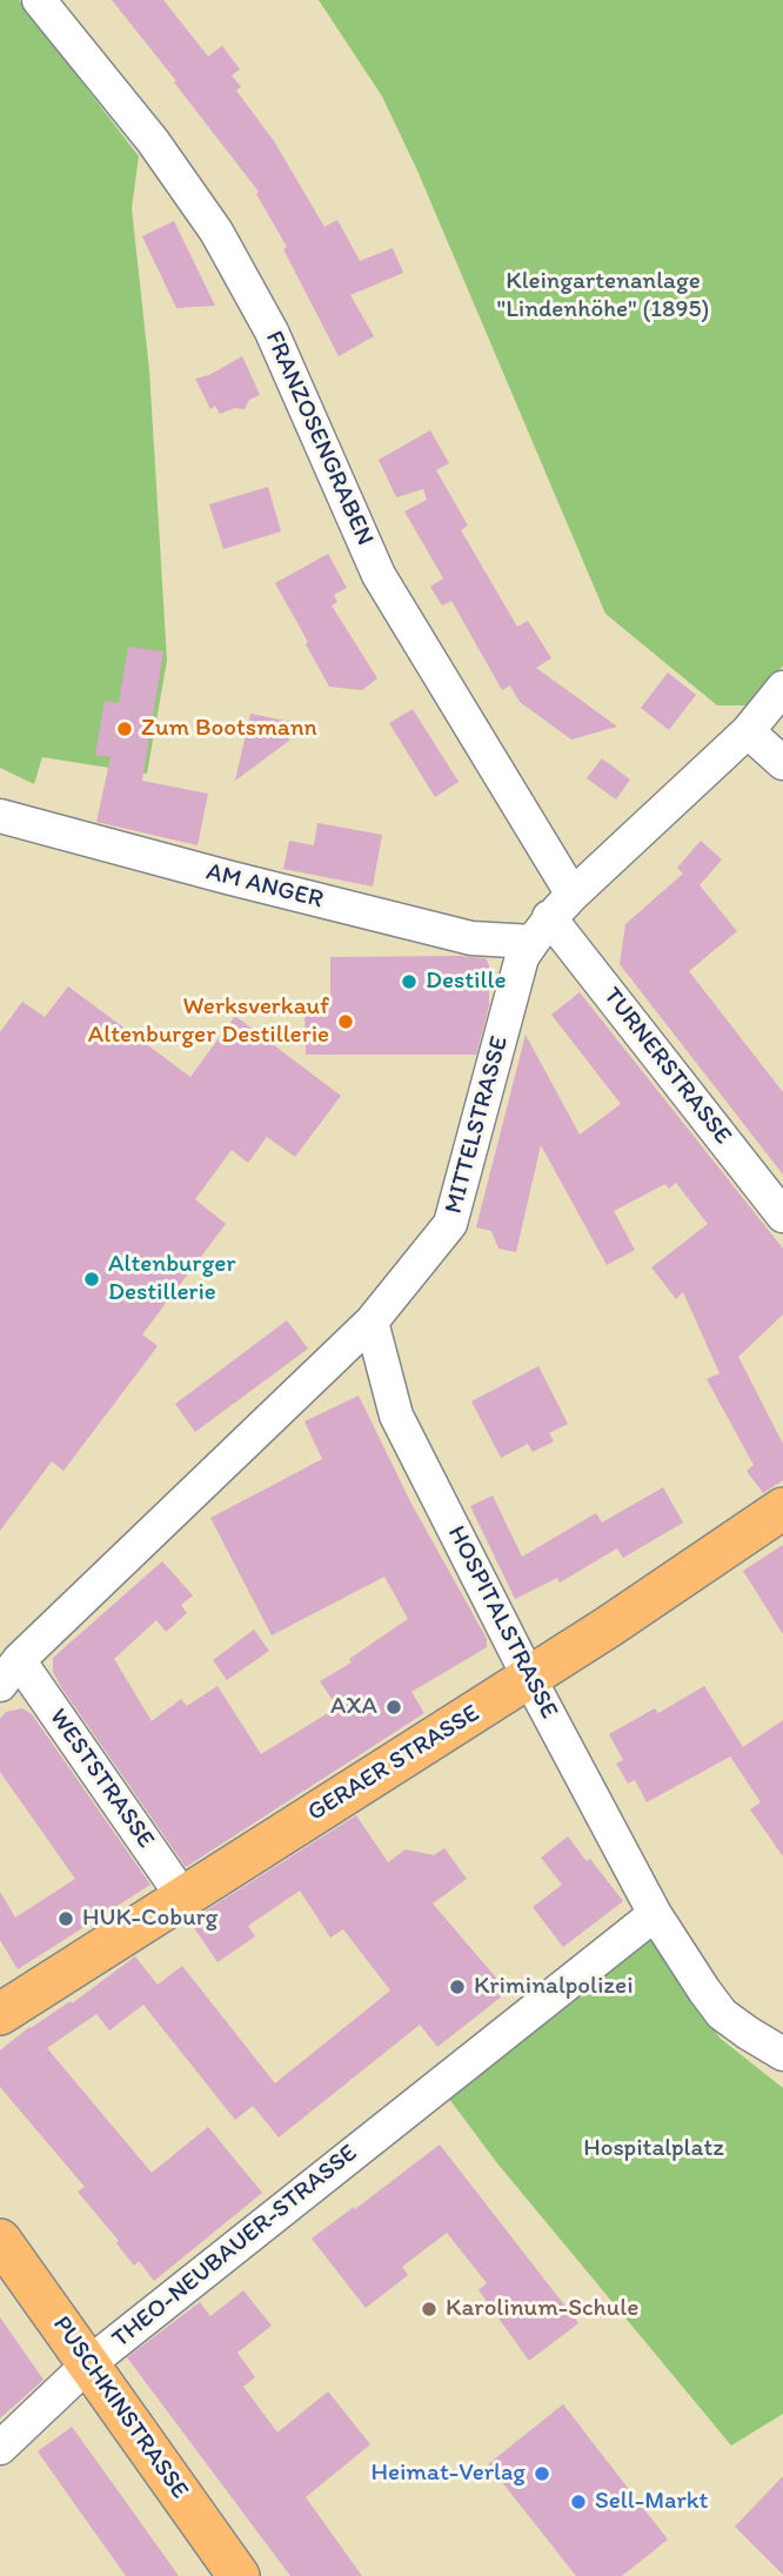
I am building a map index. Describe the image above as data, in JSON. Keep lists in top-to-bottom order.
{
  "streets": {
    "main road": ["GERAER STRASSE", "PUSCHKINSTRASSE"],
    "street": [
      "FRANZOSENGRABEN",
      "AM ANGER",
      "TURNERSTRASSE",
      "MITTELSTRASSE",
      "HOSPITALSTRASSE",
      "WESTSTRASSE",
      "THEO-NEUBAUER-STRASSE"
    ]
  },
  "crossings": [
    ["FRANZOSENGRABEN", "AM ANGER"],
    ["FRANZOSENGRABEN", "TURNERSTRASSE"],
    ["FRANZOSENGRABEN", "MITTELSTRASSE"],
    ["AM ANGER", "TURNERSTRASSE"],
    ["AM ANGER", "MITTELSTRASSE"],
    ["TURNERSTRASSE", "MITTELSTRASSE"],
    ["MITTELSTRASSE", "HOSPITALSTRASSE"],
    ["MITTELSTRASSE", "WESTSTRASSE"],
    ["HOSPITALSTRASSE", "GERAER STRASSE"],
    ["HOSPITALSTRASSE", "THEO-NEUBAUER-STRASSE"],
    ["GERAER STRASSE", "WESTSTRASSE"],
    ["THEO-NEUBAUER-STRASSE", "PUSCHKINSTRASSE"]
  ],
  "parks": ["Kleingartenanlage \"Lindenhöhe\" (1895)", "Hospitalplatz"],
  "places": [
    "Zum Bootsmann",
    "Destille",
    "Werksverkauf Altenburger Destillerie",
    "Altenburger Destillerie",
    "AXA",
    "HUK-Coburg",
    "Kriminalpolizei",
    "Karolinum-Schule",
    "Heimat-Verlag",
    "Sell-Markt"
  ]
}
